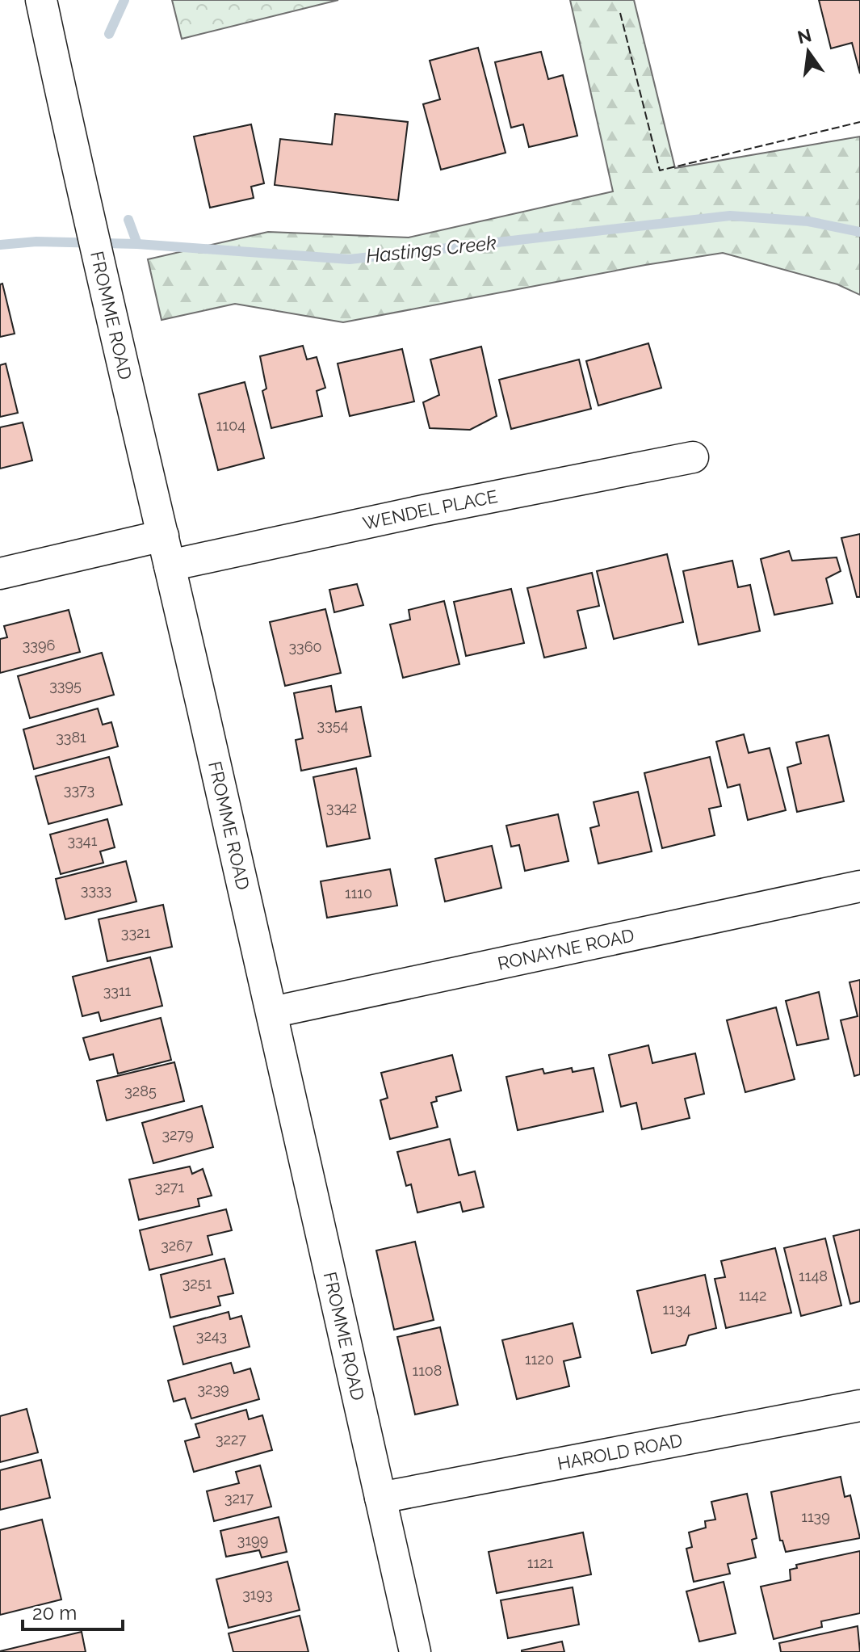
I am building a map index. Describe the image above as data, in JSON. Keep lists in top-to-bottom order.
{
  "streets": {
    "street": [
      "FROMME ROAD",
      "WENDEL PLACE",
      "RONAYNE ROAD",
      "HAROLD ROAD"
    ]
  },
  "crossings": [
    ["FROMME ROAD", "WENDEL PLACE"],
    ["FROMME ROAD", "RONAYNE ROAD"],
    ["FROMME ROAD", "HAROLD ROAD"]
  ],
  "water": ["Hastings Creek"],
  "house_numbers": [
    "1104",
    "3396",
    "3360",
    "3395",
    "3354",
    "3381",
    "3373",
    "3342",
    "3341",
    "3333",
    "1110",
    "3321",
    "3311",
    "3285",
    "3279",
    "3271",
    "3267",
    "1148",
    "3251",
    "1142",
    "1134",
    "3243",
    "1120",
    "1108",
    "3239",
    "3227",
    "3217",
    "1139",
    "3199",
    "1121",
    "3193"
  ],
  "scale_bar": "20 m",
  "north": "top"
}
